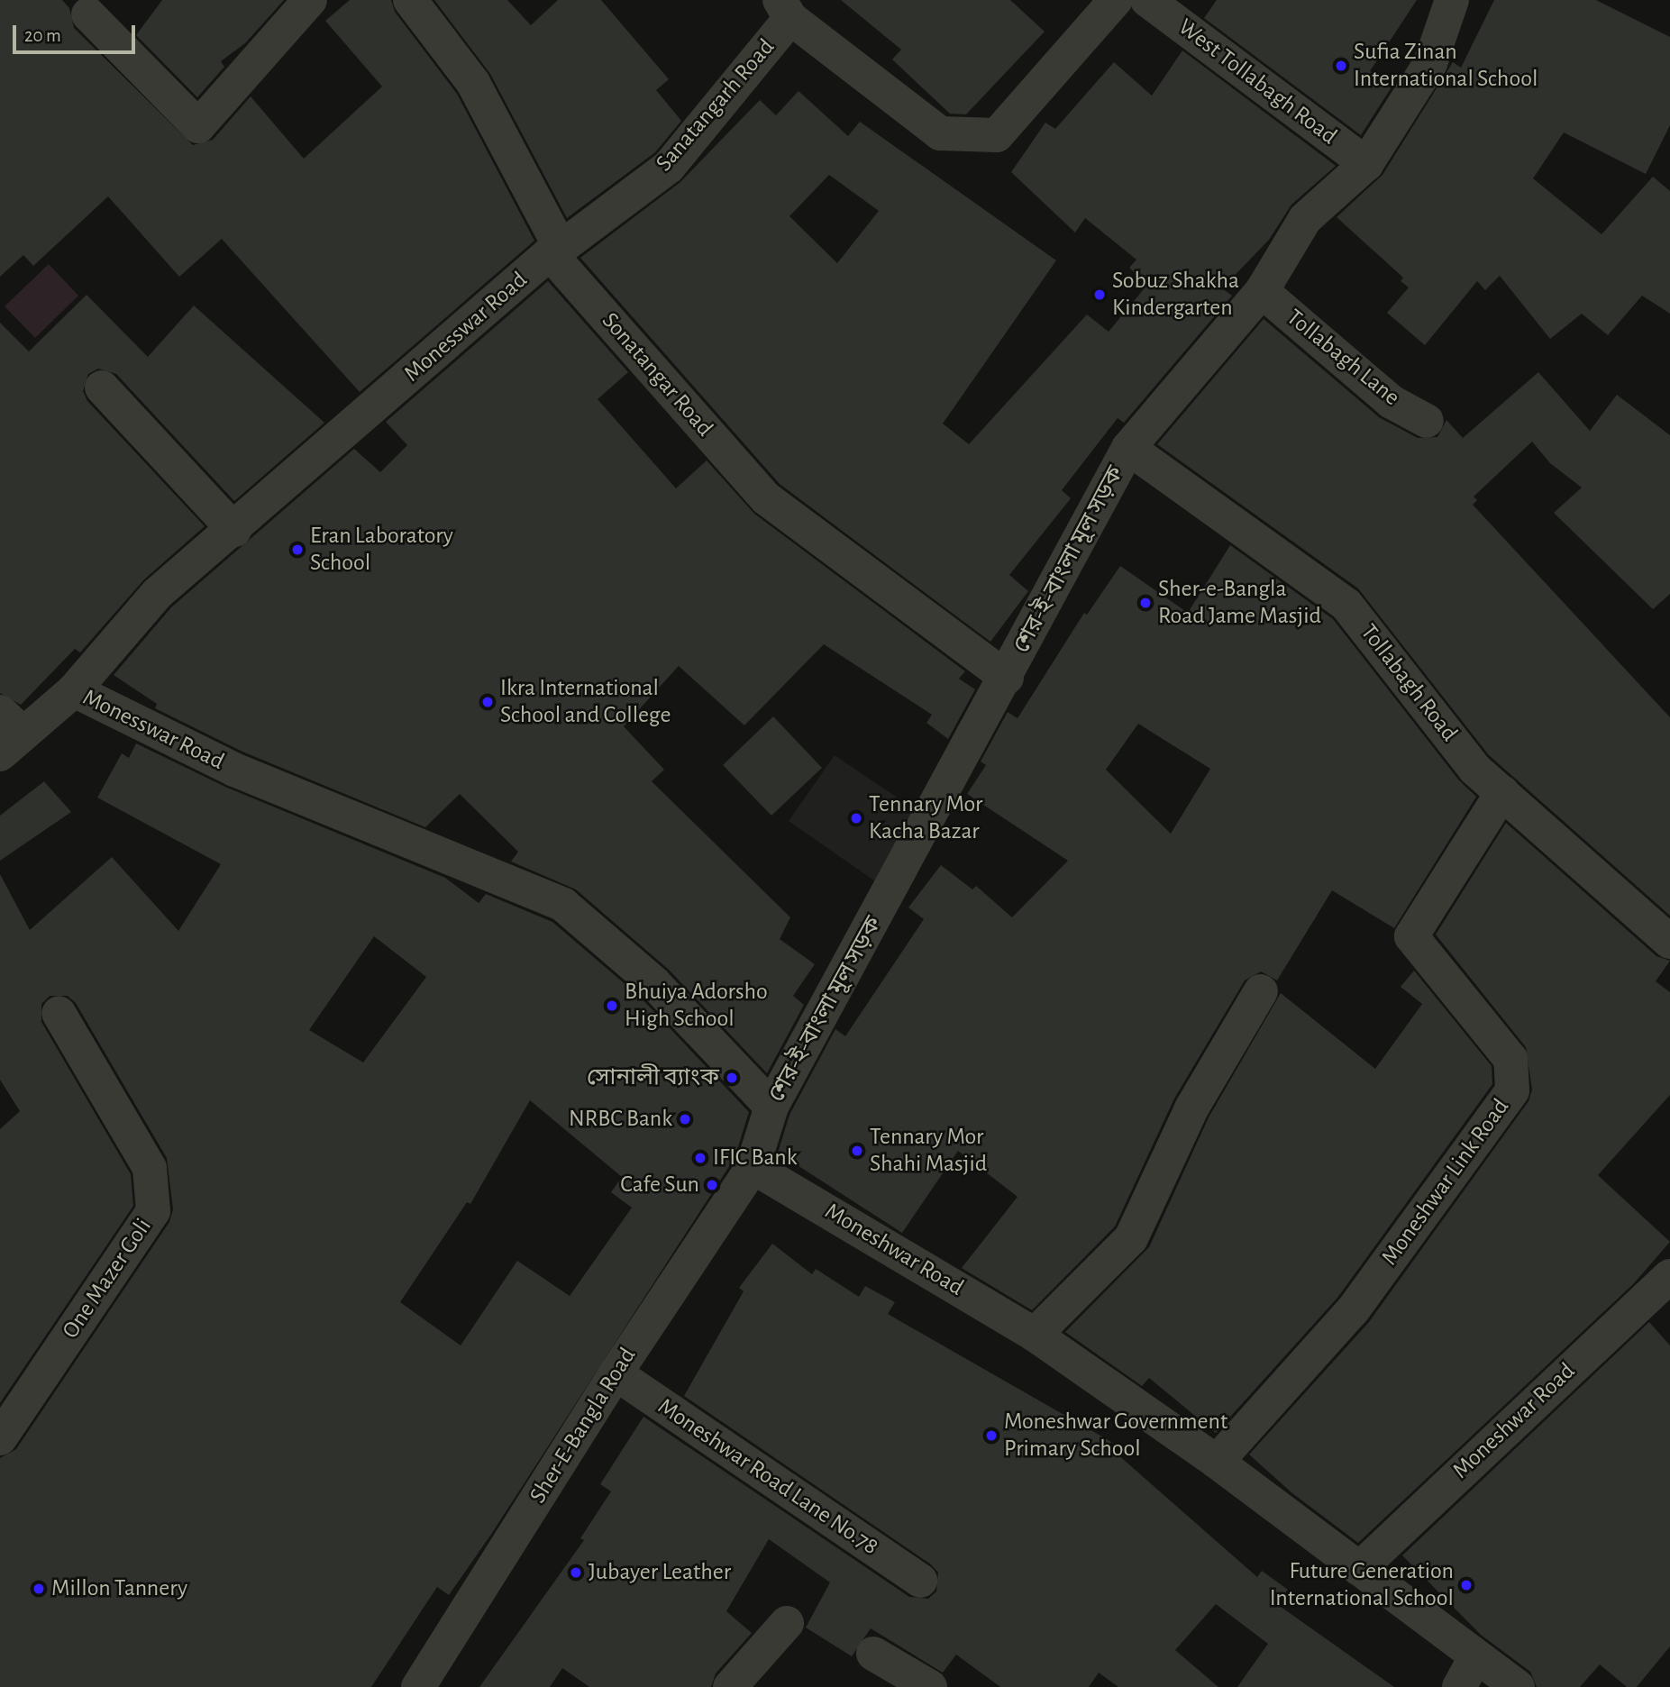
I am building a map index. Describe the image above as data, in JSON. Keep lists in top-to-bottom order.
{
  "streets": {
    "street": [
      "West Tollabagh Road",
      "Sanatangarh Road",
      "Monesswar Road",
      "Tollabagh Lane",
      "Sonatangar Road",
      "শের-ই-বাংলা মূল সড়ক",
      "Tollabagh Road",
      "Moneshwar Link Road",
      "Moneshwar Road",
      "One Mazer Goli",
      "Sher-E-Bangla Road",
      "Moneshwar Road Lane No.78"
    ]
  },
  "crossings": [
    ["West Tollabagh Road", "শের-ই-বাংলা মূল সড়ক"],
    ["Sanatangarh Road", "Monesswar Road"],
    ["Sanatangarh Road", "Sonatangar Road"],
    ["Monesswar Road", "Sonatangar Road"],
    ["Monesswar Road", "শের-ই-বাংলা মূল সড়ক"],
    ["Tollabagh Lane", "শের-ই-বাংলা মূল সড়ক"],
    ["Sonatangar Road", "শের-ই-বাংলা মূল সড়ক"],
    ["শের-ই-বাংলা মূল সড়ক", "Tollabagh Road"],
    ["শের-ই-বাংলা মূল সড়ক", "Moneshwar Road"],
    ["শের-ই-বাংলা মূল সড়ক", "Sher-E-Bangla Road"],
    ["Tollabagh Road", "Moneshwar Link Road"],
    ["Moneshwar Link Road", "Moneshwar Road"],
    ["Moneshwar Road", "Sher-E-Bangla Road"],
    ["Sher-E-Bangla Road", "Moneshwar Road Lane No.78"]
  ],
  "places": [
    "Sufia Zinan International School",
    "Sobuz Shakha Kindergarten",
    "Eran Laboratory School",
    "Sher-e-Bangla Road Jame Masjid",
    "Ikra International School and College",
    "Tennary Mor Kacha Bazar",
    "Bhuiya Adorsho High School",
    "সোনালী ব্যাংক",
    "NRBC Bank",
    "Tennary Mor Shahi Masjid",
    "IFIC Bank",
    "Cafe Sun",
    "Moneshwar Government Primary School",
    "Jubayer Leather",
    "Future Generation International School",
    "Millon Tannery"
  ],
  "scale_bar": "20 m"
}
